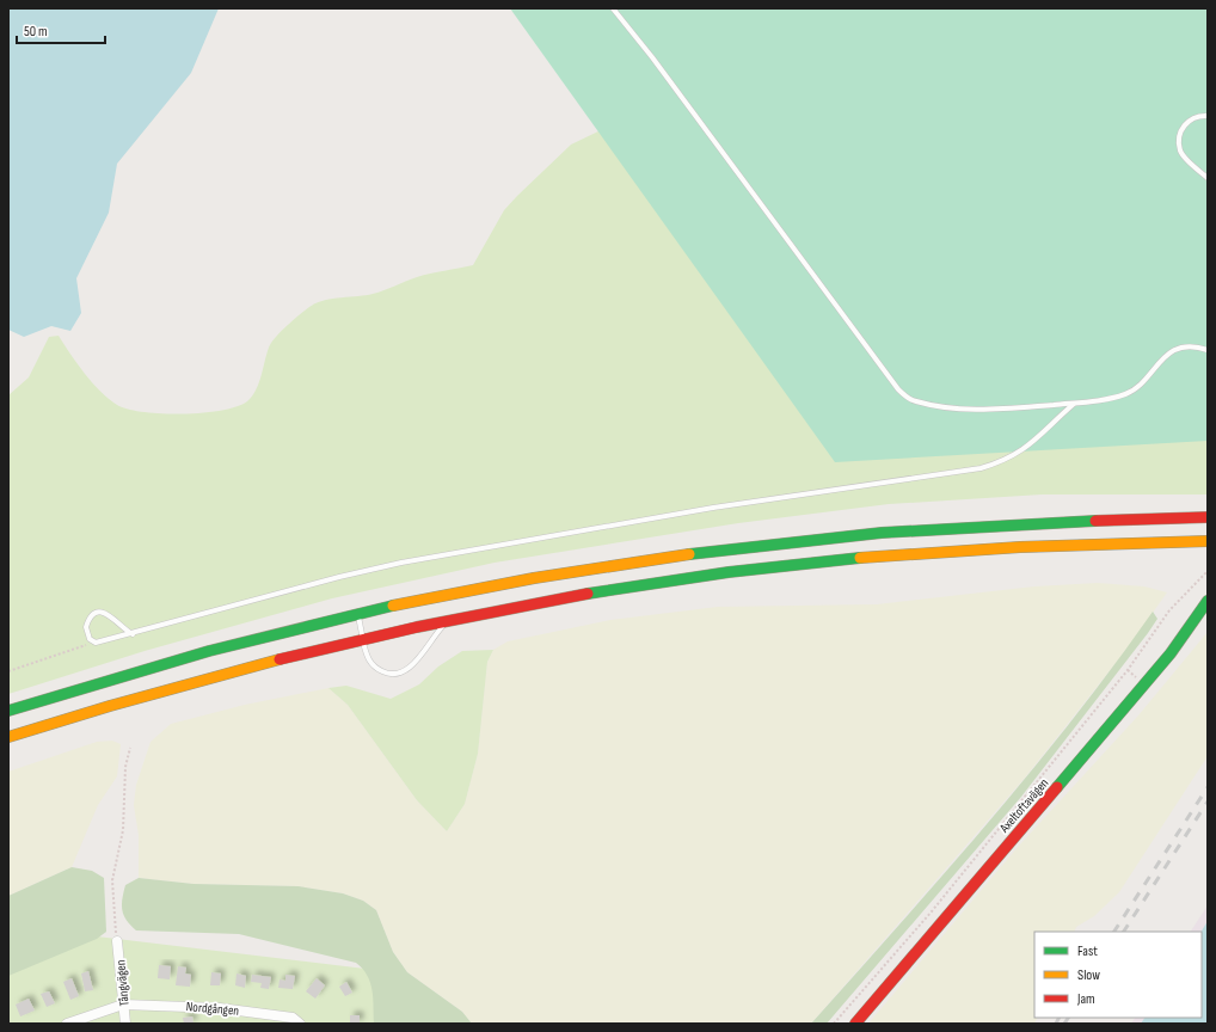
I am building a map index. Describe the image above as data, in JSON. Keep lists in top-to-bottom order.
{
  "streets": {
    "main road": ["Axeltoftavägen"],
    "street": ["Tångvägen", "Nordgången"]
  },
  "crossings": [
    ["Tångvägen", "Nordgången"]
  ],
  "legend": ["Fast", "Slow", "Jam"],
  "scale_bar": "50 m"
}
